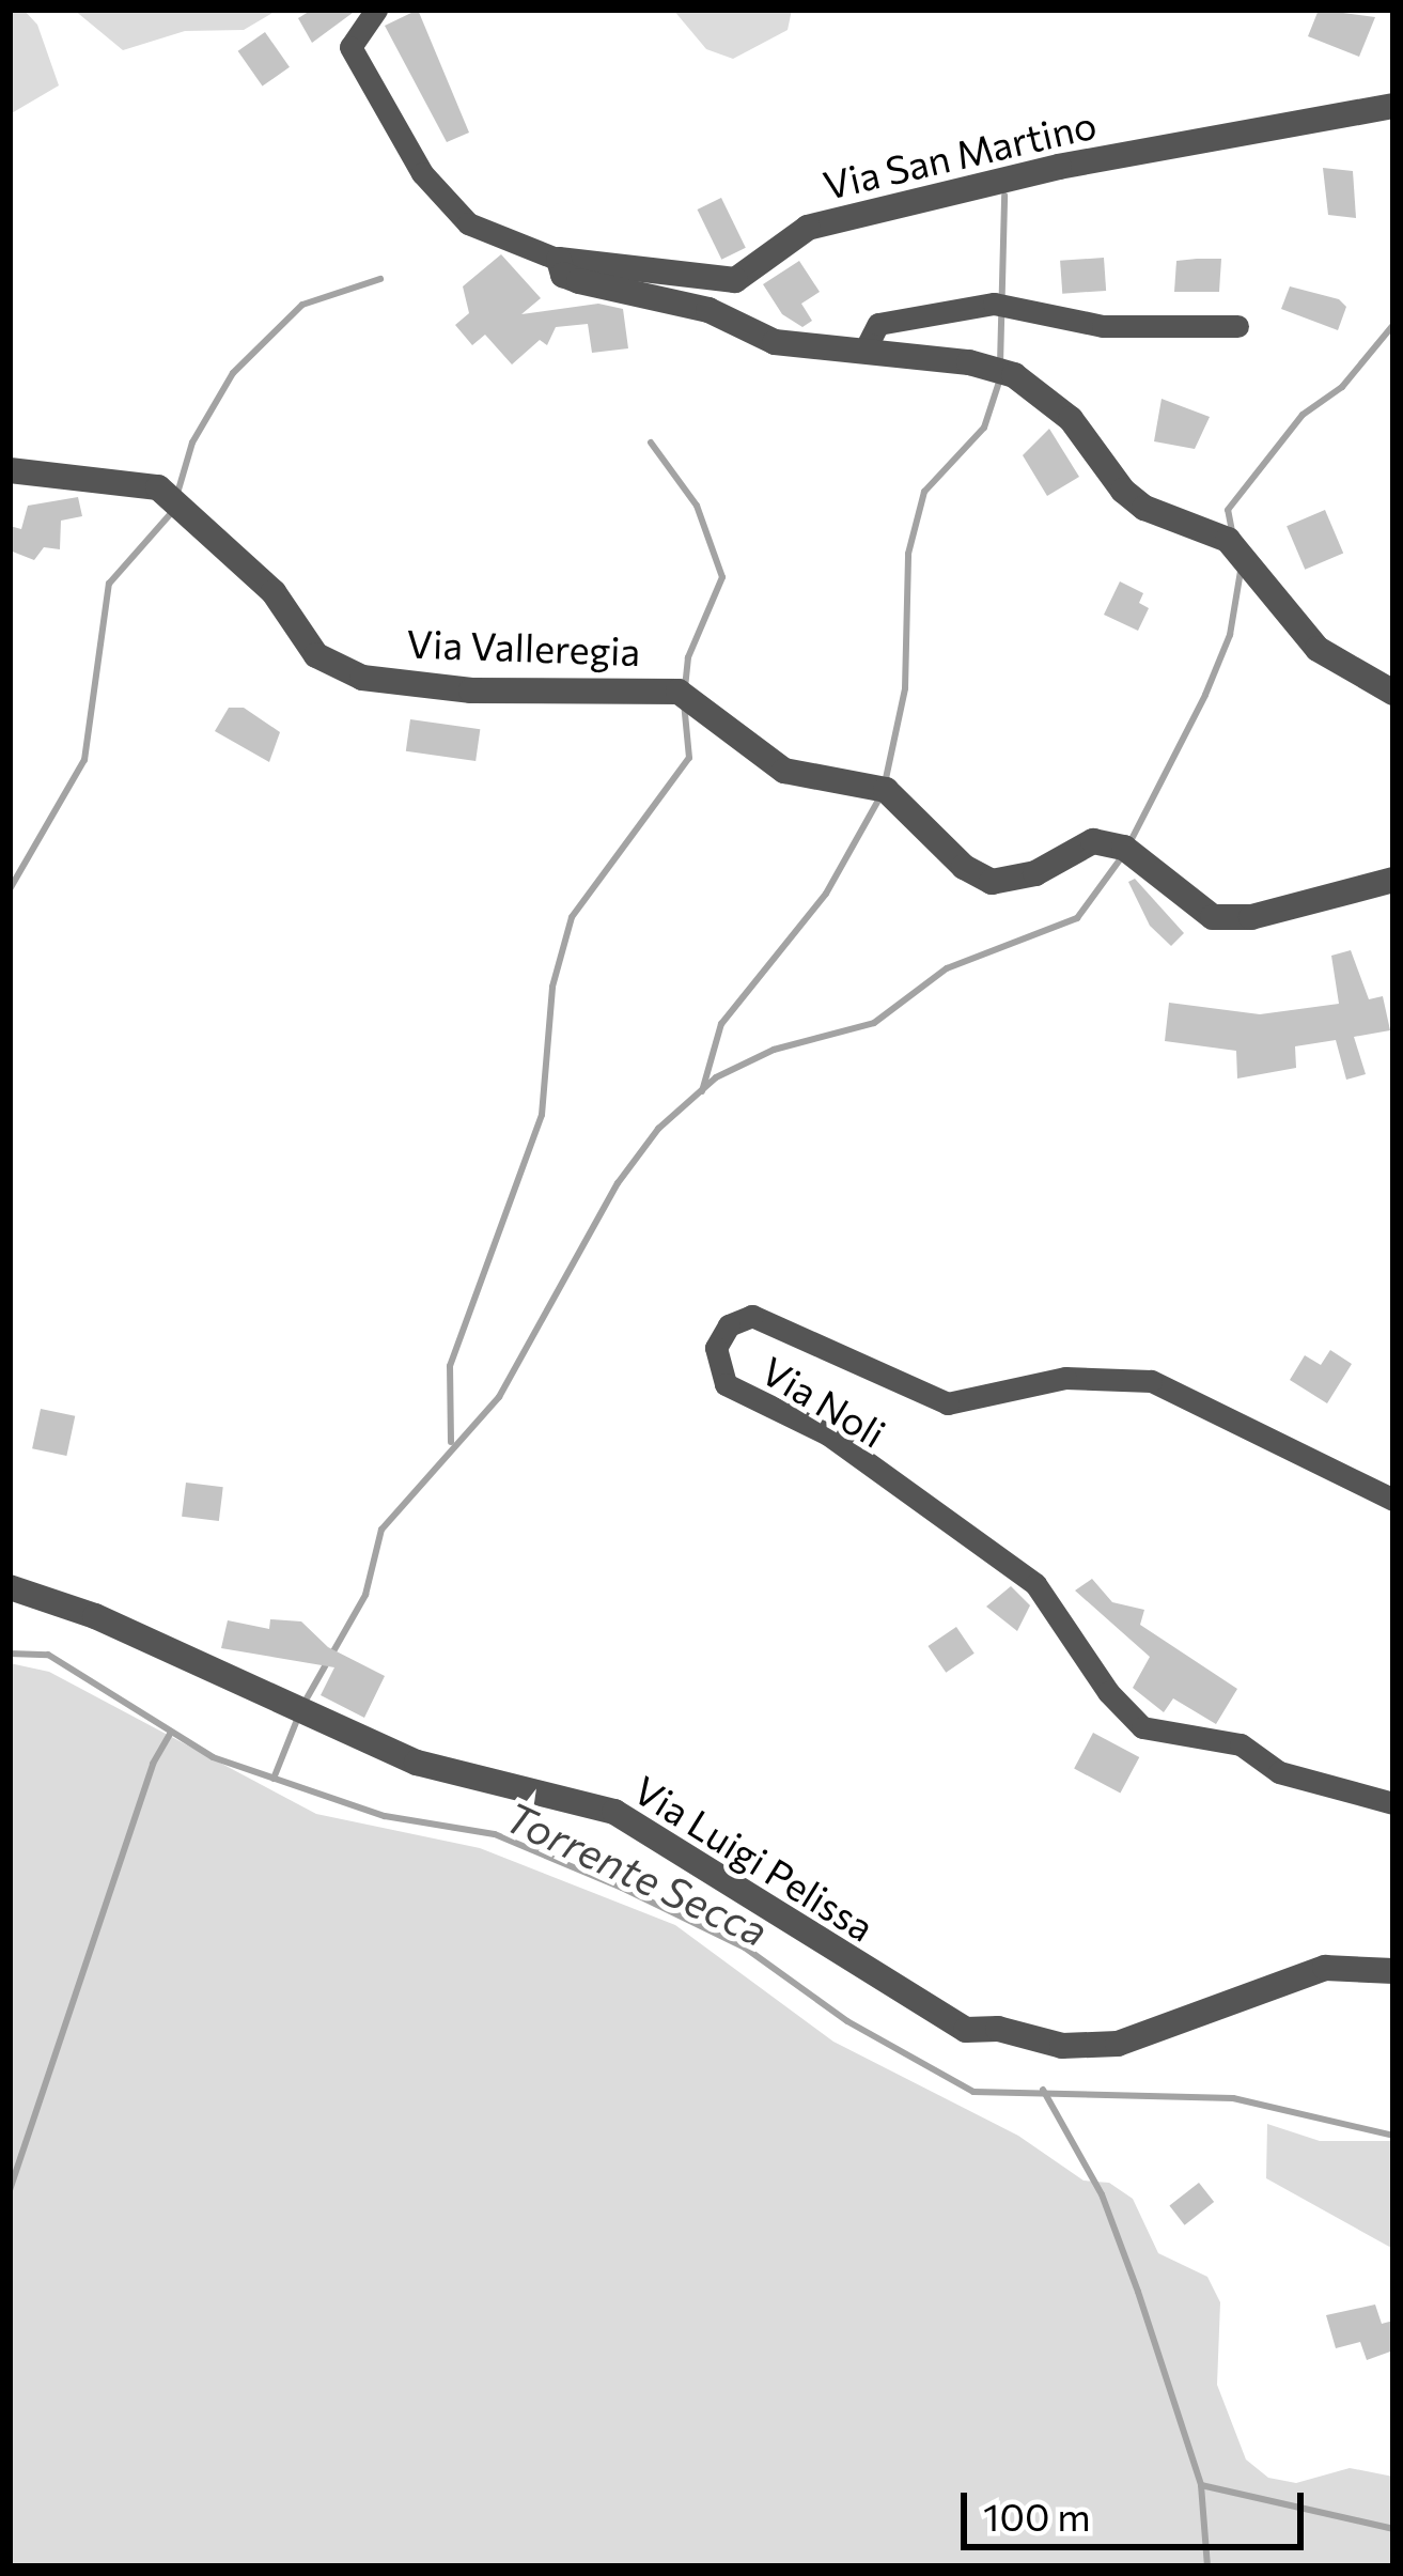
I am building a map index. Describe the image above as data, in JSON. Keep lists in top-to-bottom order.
{
  "streets": {
    "street": [
      "Via San Martino",
      "Via Valleregia",
      "Via Noli",
      "Via Luigi Pelissa"
    ]
  },
  "water": ["Torrente Secca"],
  "scale_bar": "100 m"
}
